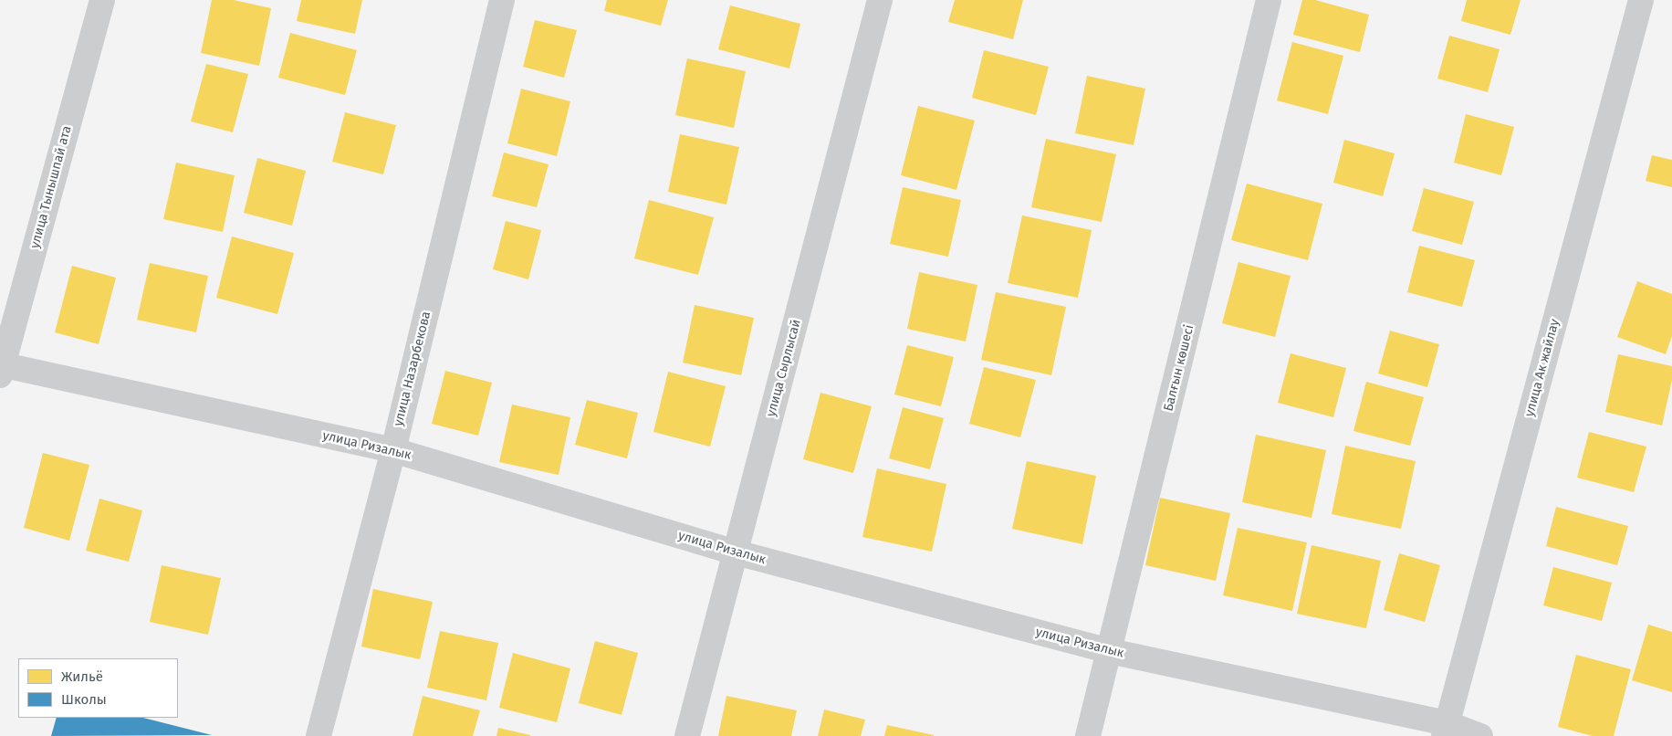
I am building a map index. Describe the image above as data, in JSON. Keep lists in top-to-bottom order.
{
  "streets": {
    "street": [
      "улица Тынышпай ата",
      "улица Сырлысай",
      "Балғын көшесі",
      "улица Ак жайлау",
      "улица Назарбекова",
      "улица Ризалык"
    ]
  },
  "crossings": [
    ["улица Тынышпай ата", "улица Ризалык"],
    ["улица Сырлысай", "улица Ризалык"],
    ["Балғын көшесі", "улица Ризалык"],
    ["улица Ак жайлау", "улица Ризалык"],
    ["улица Назарбекова", "улица Ризалык"]
  ],
  "legend": ["Жильё", "Школы"]
}
